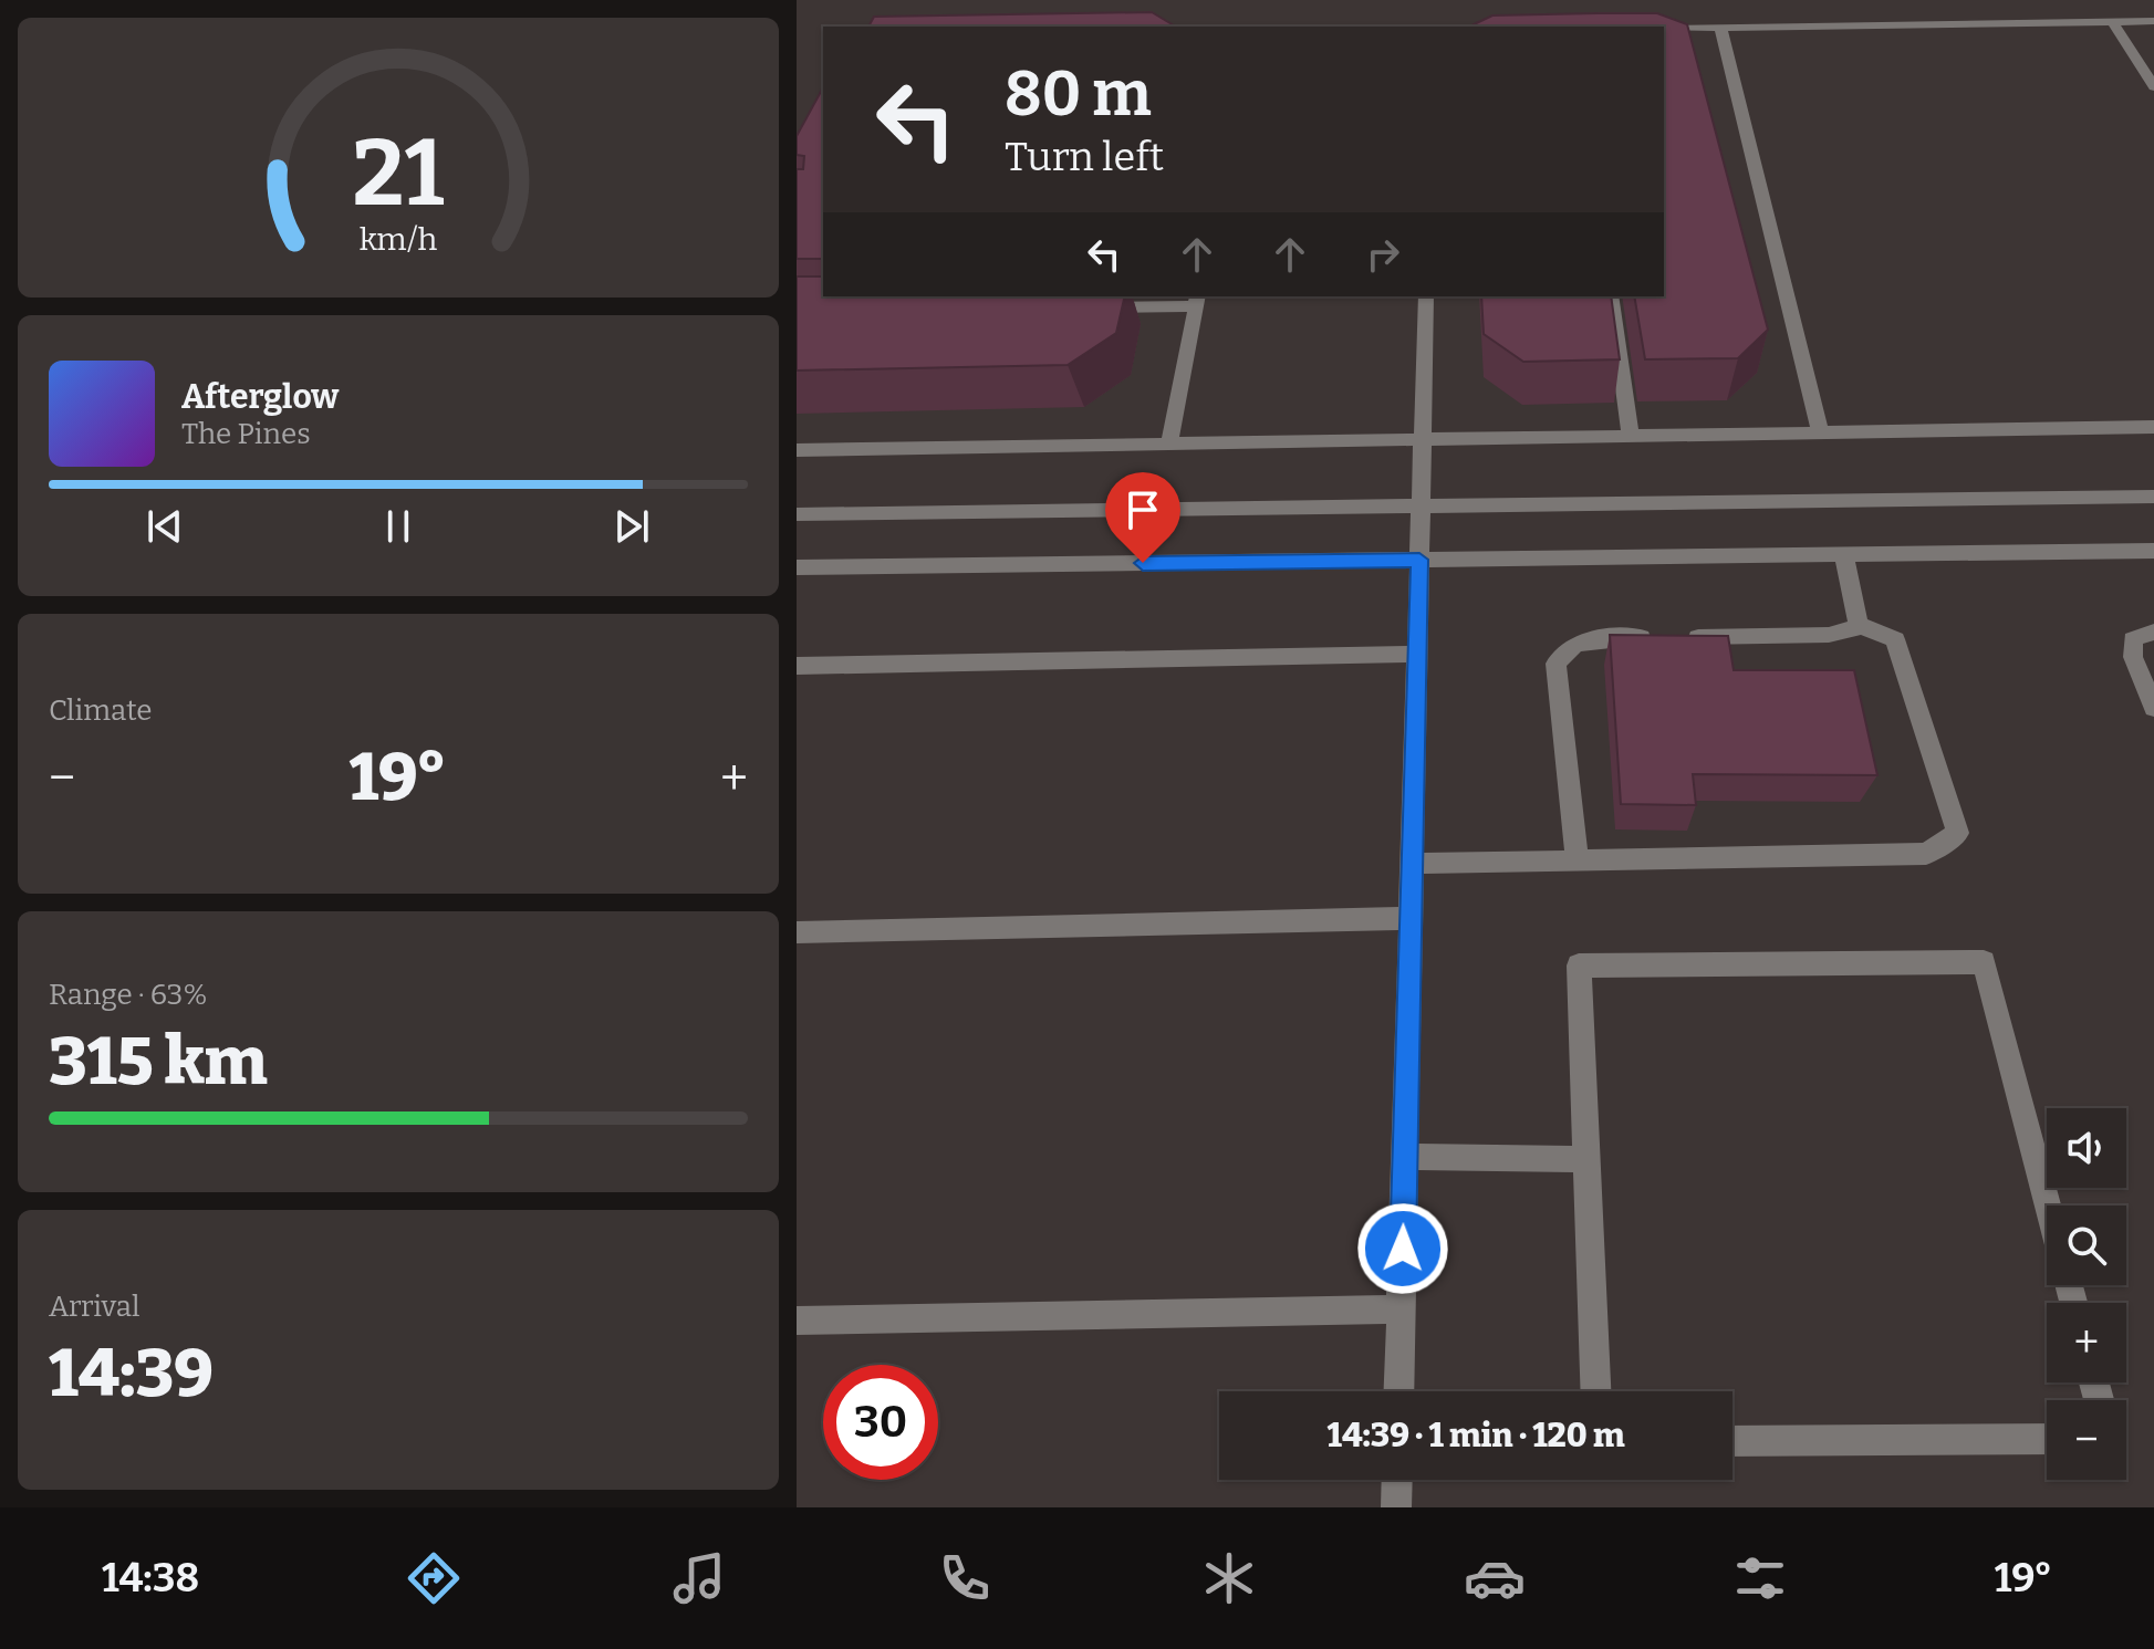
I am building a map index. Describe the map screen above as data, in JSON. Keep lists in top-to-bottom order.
{
  "page": {
    "turn": ["80 m", "Turn left"],
    "song": ["Afterglow", "The Pines"],
    "tile": [
      "Climate",
      ["Range · 63%", "315 km"],
      ["Arrival", "14:39"]
    ],
    "heat": ["−", "19°", "+"],
    "map_buttons": ["+", "−"],
    "limit": "30",
    "trip": "14:39 · 1 min · 120 m",
    "tabs": ["14:38", "19°"],
    "gauge": ["21", "km/h"]
  }
}
